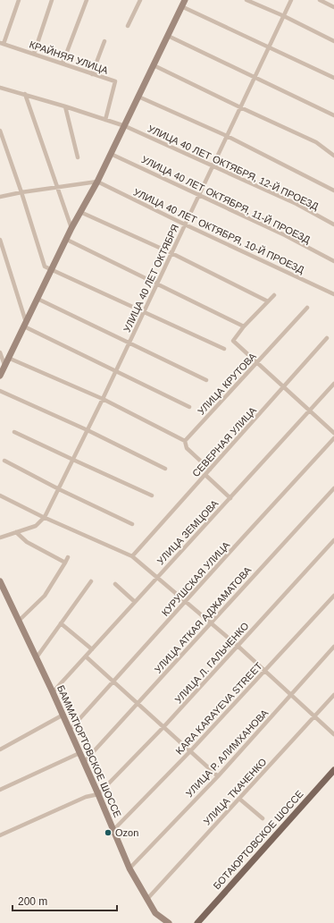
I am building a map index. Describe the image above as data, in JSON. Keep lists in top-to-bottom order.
{
  "streets": {
    "main road": ["БОТАЮРТОВСКОЕ ШОССЕ"],
    "street": [
      "КРАЙНЯЯ УЛИЦА",
      "УЛИЦА 40 ЛЕТ ОКТЯБРЯ, 12-Й ПРОЕЗД",
      "УЛИЦА 40 ЛЕТ ОКТЯБРЯ, 11-Й ПРОЕЗД",
      "УЛИЦА 40 ЛЕТ ОКТЯБРЯ, 10-Й ПРОЕЗД",
      "УЛИЦА 40 ЛЕТ ОКТЯБРЯ",
      "УЛИЦА КРУТОВА",
      "СЕВЕРНАЯ УЛИЦА",
      "УЛИЦА ЗЕМЦОВА",
      "КУРУШСКАЯ УЛИЦА",
      "УЛИЦА АТКАЯ АДЖАМАТОВА",
      "УЛИЦА Л. ГАЛЬЧЕНКО",
      "KARA KARAYEVA STREET",
      "БАММАТЮРТОВСКОЕ ШОССЕ",
      "УЛИЦА Р. АЛИМХАНОВА",
      "УЛИЦА ТКАЧЕНКО"
    ]
  },
  "crossings": [
    ["КРАЙНЯЯ УЛИЦА", "УЛИЦА 40 ЛЕТ ОКТЯБРЯ, 12-Й ПРОЕЗД"],
    ["УЛИЦА 40 ЛЕТ ОКТЯБРЯ, 12-Й ПРОЕЗД", "УЛИЦА 40 ЛЕТ ОКТЯБРЯ"],
    ["УЛИЦА 40 ЛЕТ ОКТЯБРЯ, 11-Й ПРОЕЗД", "УЛИЦА 40 ЛЕТ ОКТЯБРЯ"],
    ["УЛИЦА 40 ЛЕТ ОКТЯБРЯ, 10-Й ПРОЕЗД", "УЛИЦА 40 ЛЕТ ОКТЯБРЯ"],
    ["УЛИЦА ЗЕМЦОВА", "БАММАТЮРТОВСКОЕ ШОССЕ"],
    ["КУРУШСКАЯ УЛИЦА", "БАММАТЮРТОВСКОЕ ШОССЕ"],
    ["УЛИЦА АТКАЯ АДЖАМАТОВА", "БАММАТЮРТОВСКОЕ ШОССЕ"],
    ["УЛИЦА Л. ГАЛЬЧЕНКО", "БАММАТЮРТОВСКОЕ ШОССЕ"],
    ["KARA KARAYEVA STREET", "БАММАТЮРТОВСКОЕ ШОССЕ"],
    ["БАММАТЮРТОВСКОЕ ШОССЕ", "УЛИЦА Р. АЛИМХАНОВА"],
    ["БАММАТЮРТОВСКОЕ ШОССЕ", "УЛИЦА ТКАЧЕНКО"]
  ],
  "places": ["Ozon"],
  "scale_bar": "200 m"
}
